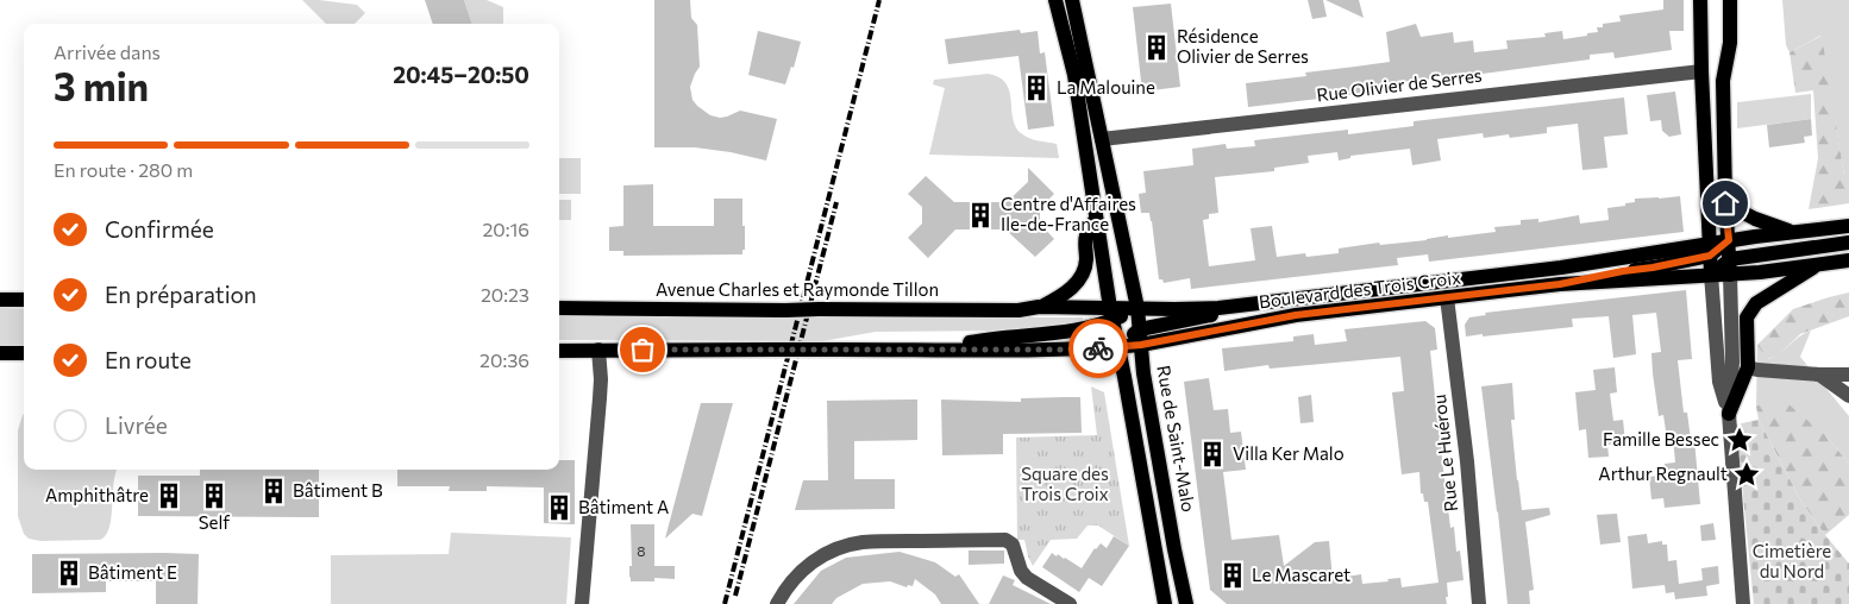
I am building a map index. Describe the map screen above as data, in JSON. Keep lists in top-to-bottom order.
{
  "streets": {
    "main road": ["Avenue Charles et Raymonde Tillon", "Boulevard des Trois Croix", "Rue de Saint-Malo"],
    "street": ["Rue Olivier de Serres", "Rue Le Huérou"]
  },
  "crossings": [
    ["Rue Olivier de Serres", "Rue de Saint-Malo"],
    ["Avenue Charles et Raymonde Tillon", "Boulevard des Trois Croix"],
    ["Avenue Charles et Raymonde Tillon", "Rue de Saint-Malo"],
    ["Boulevard des Trois Croix", "Rue de Saint-Malo"],
    ["Boulevard des Trois Croix", "Rue Le Huérou"]
  ],
  "parks": ["Square des Trois Croix", "Cimetière du Nord"],
  "places": {
    "building": [
      "Résidence Olivier de Serres",
      "La Malouine",
      "Centre d'Affaires Ile-de-France",
      "Villa Ker Malo",
      "Bâtiment B",
      "Amphithâtre",
      "Self",
      "Bâtiment A",
      "Bâtiment E",
      "Le Mascaret"
    ],
    "place": ["Famille Bessec", "Arthur Regnault"]
  },
  "house_numbers": ["8"],
  "page": {
    "heading": ["3 min", "Arrivée dans", "20:45–20:50"],
    "bar": "En route · 280 m",
    "list": [
      ["Confirmée", "20:16"],
      ["En préparation", "20:23"],
      ["En route", "20:36"],
      "Livrée"
    ]
  }
}
